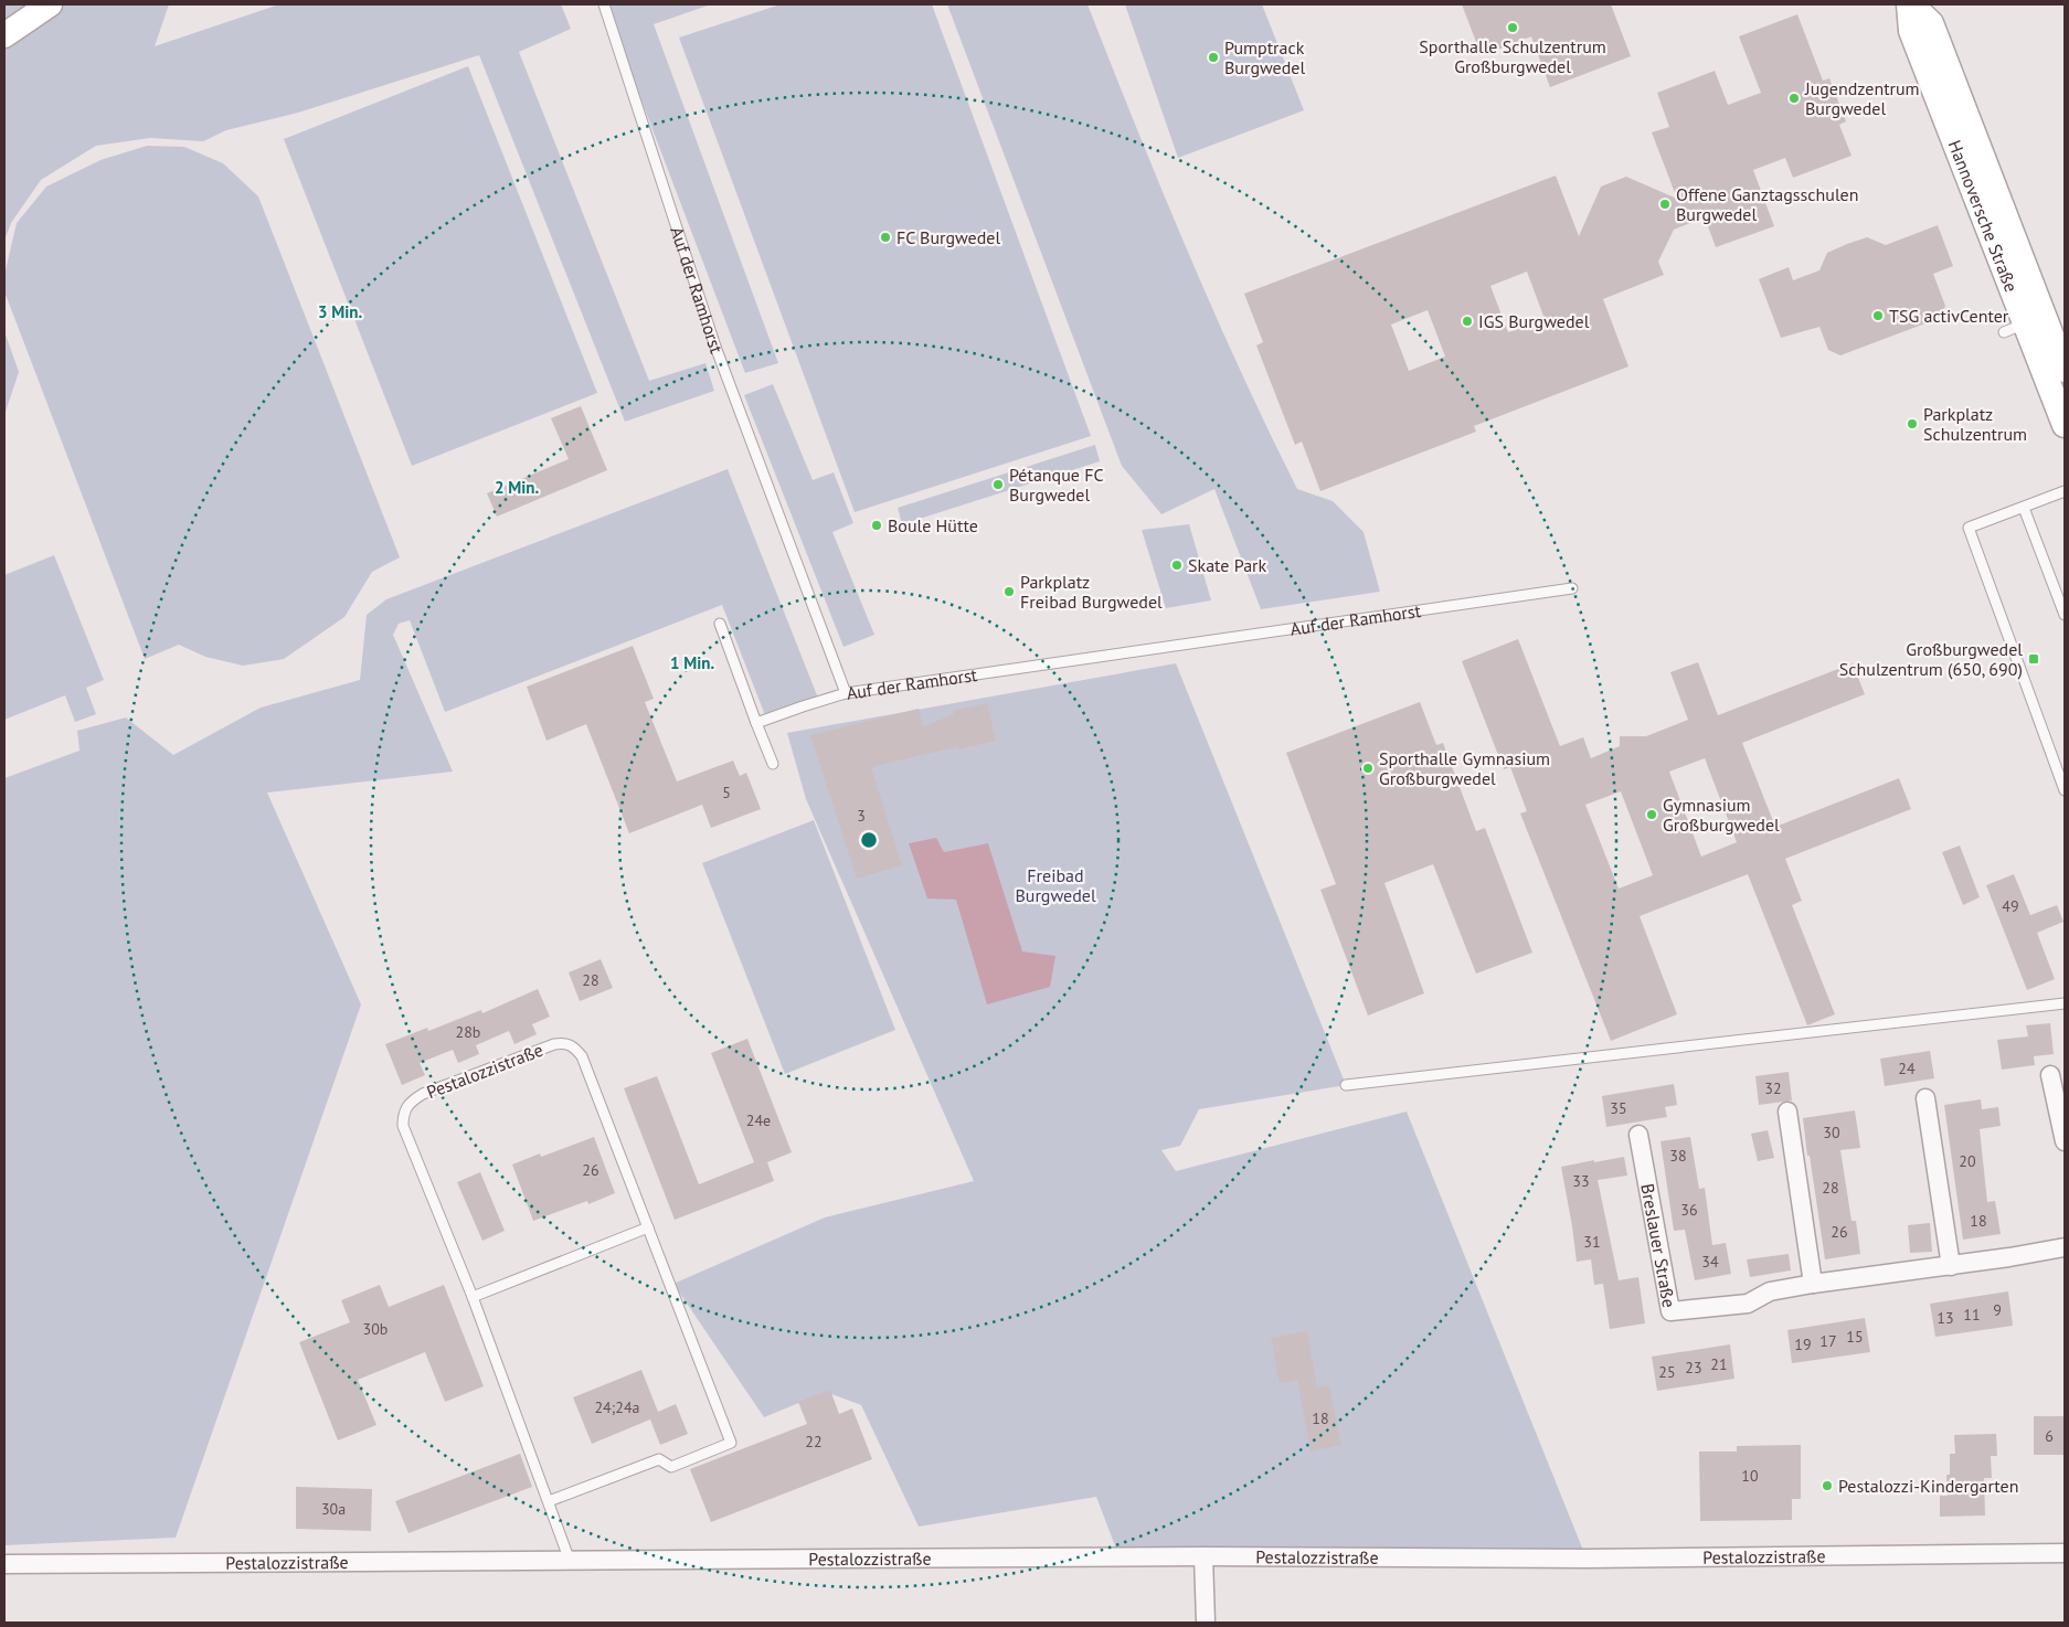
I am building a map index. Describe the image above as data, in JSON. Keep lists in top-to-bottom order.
{
  "streets": {
    "main road": ["Hannoversche Straße"],
    "street": ["Pestalozzistraße", "Breslauer Straße"],
    "lane": ["Auf der Ramhorst"]
  },
  "parks": ["Freibad Burgwedel"],
  "places": {
    "other": [
      "Sporthalle Schulzentrum Großburgwedel",
      "Pumptrack Burgwedel",
      "Jugendzentrum Burgwedel",
      "Offene Ganztagsschulen Burgwedel",
      "FC Burgwedel",
      "TSG activCenter",
      "IGS Burgwedel",
      "Parkplatz Schulzentrum",
      "Pétanque FC Burgwedel",
      "Boule Hütte",
      "Skate Park",
      "Parkplatz Freibad Burgwedel",
      "Sporthalle Gymnasium Großburgwedel",
      "Gymnasium Großburgwedel",
      "Pestalozzi-Kindergarten"
    ],
    "transit": ["Großburgwedel Schulzentrum (650, 690)"]
  },
  "house_numbers": [
    "5",
    "3",
    "49",
    "28",
    "28b",
    "24",
    "32",
    "35",
    "24e",
    "30",
    "38",
    "20",
    "26",
    "33",
    "28",
    "36",
    "18",
    "26",
    "31",
    "34",
    "9",
    "11",
    "13",
    "30b",
    "15",
    "17",
    "19",
    "21",
    "23",
    "25",
    "24;24a",
    "18",
    "6",
    "22",
    "10",
    "30a"
  ],
  "rings": ["3 Min.", "2 Min.", "1 Min."]
}
